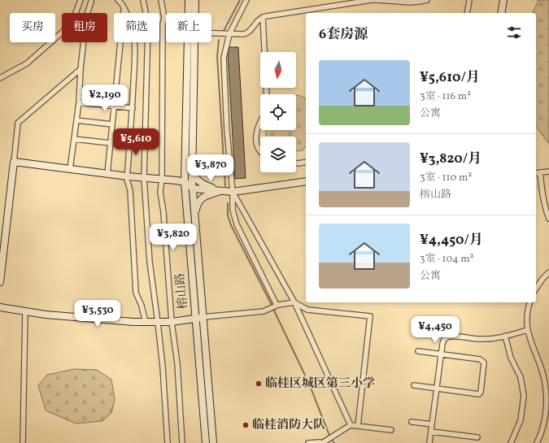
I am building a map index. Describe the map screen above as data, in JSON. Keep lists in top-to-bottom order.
{
  "streets": {
    "main road": ["榕山路"]
  },
  "places": ["临桂区城区第三小学", "临桂消防大队"],
  "north": "bottom",
  "page": {
    "chip": [
      "买房",
      "租房",
      "筛选",
      "新上"
    ],
    "heading": "6套房源",
    "list": [
      {
        "name": "¥5,610/月",
        "note": "3室 · 116 m² · 公寓"
      },
      {
        "name": "¥3,820/月",
        "note": "3室 · 110 m² · 榕山路"
      },
      {
        "name": "¥4,450/月",
        "note": "3室 · 104 m² · 公寓"
      }
    ],
    "price": [
      "¥2,190",
      "¥5,610",
      "¥3,870",
      "¥3,820",
      "¥3,530",
      "¥4,450"
    ]
  }
}
